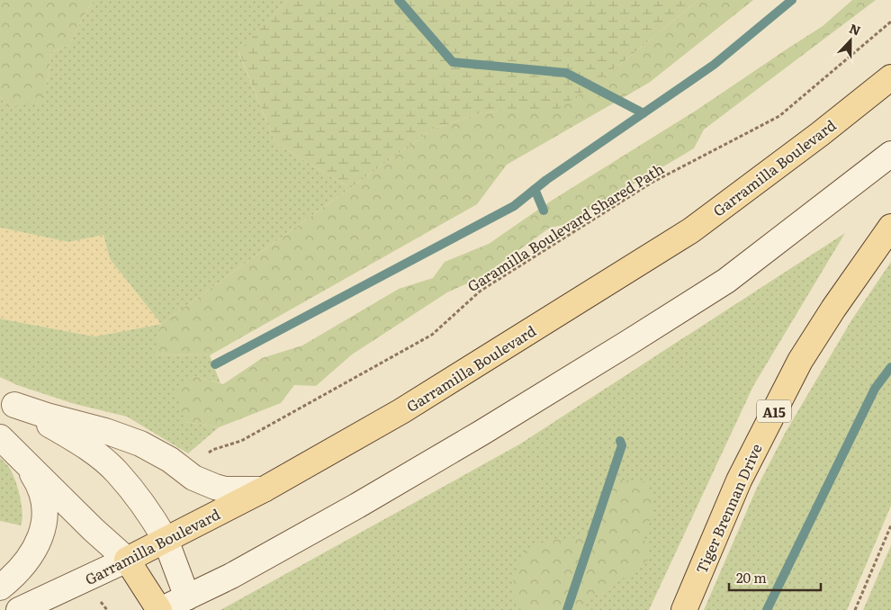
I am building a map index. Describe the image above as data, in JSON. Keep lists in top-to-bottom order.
{
  "streets": {
    "main road": ["Garramilla Boulevard", "A15", "Tiger Brennan Drive"],
    "path": ["Garamilla Boulevard Shared Path"]
  },
  "scale_bar": "20 m",
  "north": "top"
}
